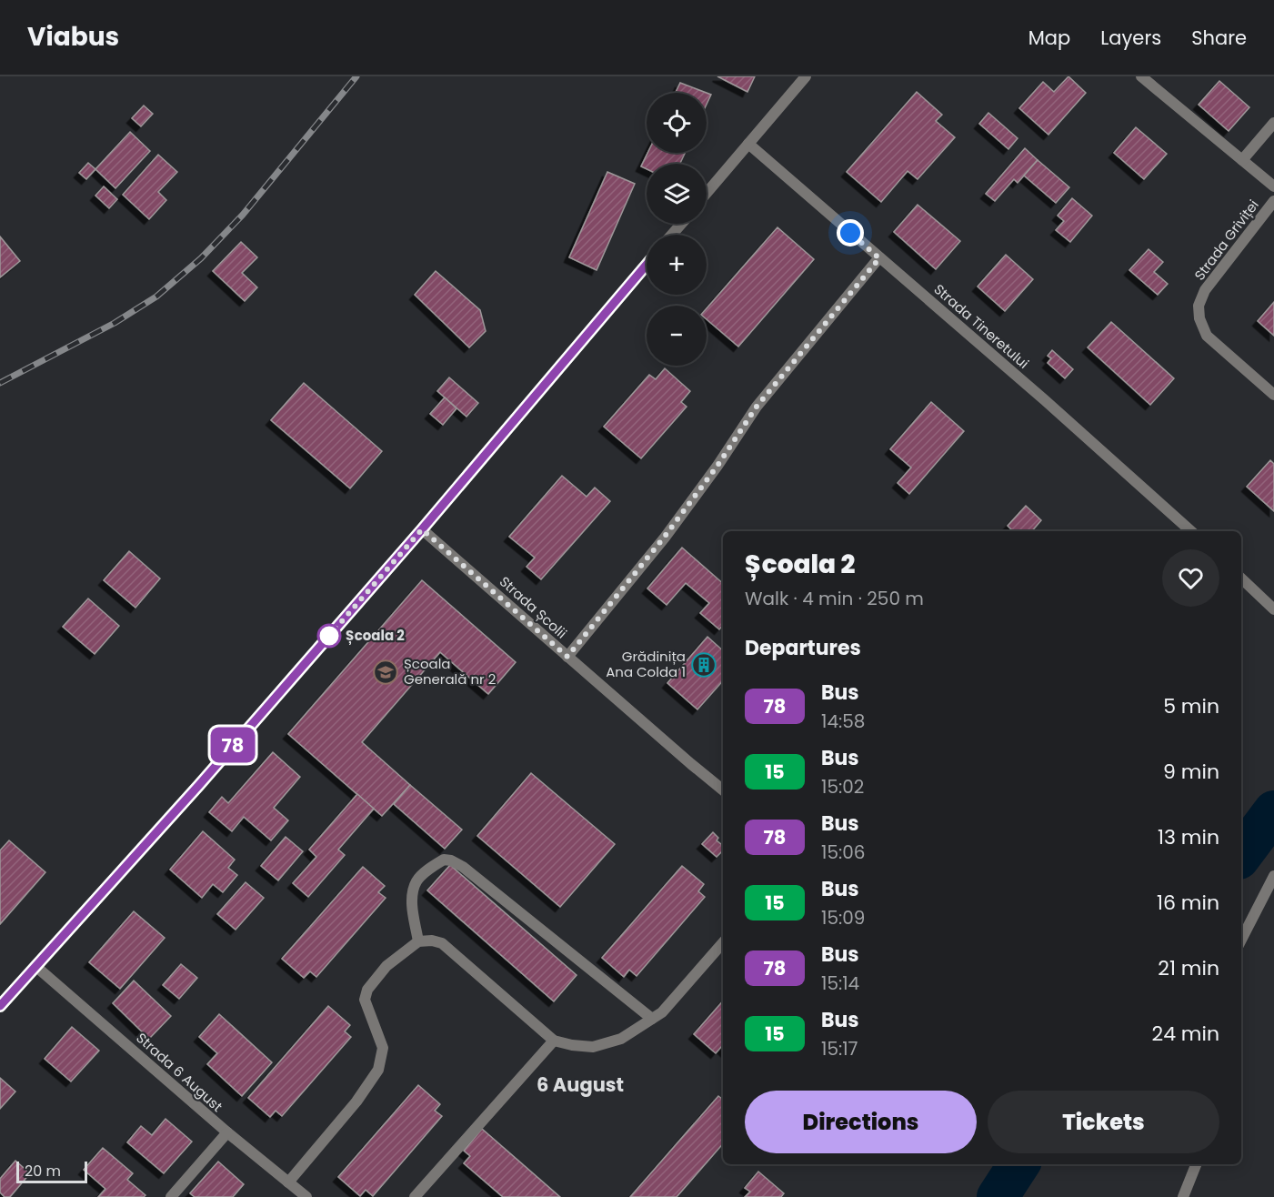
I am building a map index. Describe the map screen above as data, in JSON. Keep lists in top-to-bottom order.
{
  "streets": {
    "street": [
      "Strada Griviței",
      "Strada Tineretului",
      "Strada Școlii",
      "Strada 6 August"
    ]
  },
  "districts": ["6 August"],
  "places": {
    "other": ["Școala 2"],
    "building": ["Grădinița Ana Colda 1"],
    "school or university": ["Școala Generală nr 2"]
  },
  "lines": ["bus line 78"],
  "scale_bar": "20 m",
  "page": {
    "header": "Viabus",
    "nav": ["Map", "Layers", "Share"],
    "on_map": "78",
    "map_buttons": ["+", "−"],
    "heading": [
      ["Școala 2", "Walk · 4 min · 250 m"],
      "Departures"
    ],
    "list": [
      {
        "mark": "78",
        "name": "Bus",
        "note": "14:58",
        "value": "5 min"
      },
      {
        "mark": "15",
        "name": "Bus",
        "note": "15:02",
        "value": "9 min"
      },
      {
        "mark": "78",
        "name": "Bus",
        "note": "15:06",
        "value": "13 min"
      },
      {
        "mark": "15",
        "name": "Bus",
        "note": "15:09",
        "value": "16 min"
      },
      {
        "mark": "78",
        "name": "Bus",
        "note": "15:14",
        "value": "21 min"
      },
      {
        "mark": "15",
        "name": "Bus",
        "note": "15:17",
        "value": "24 min"
      }
    ],
    "buttons": ["Directions", "Tickets"],
    "scale": "20 m"
  }
}
